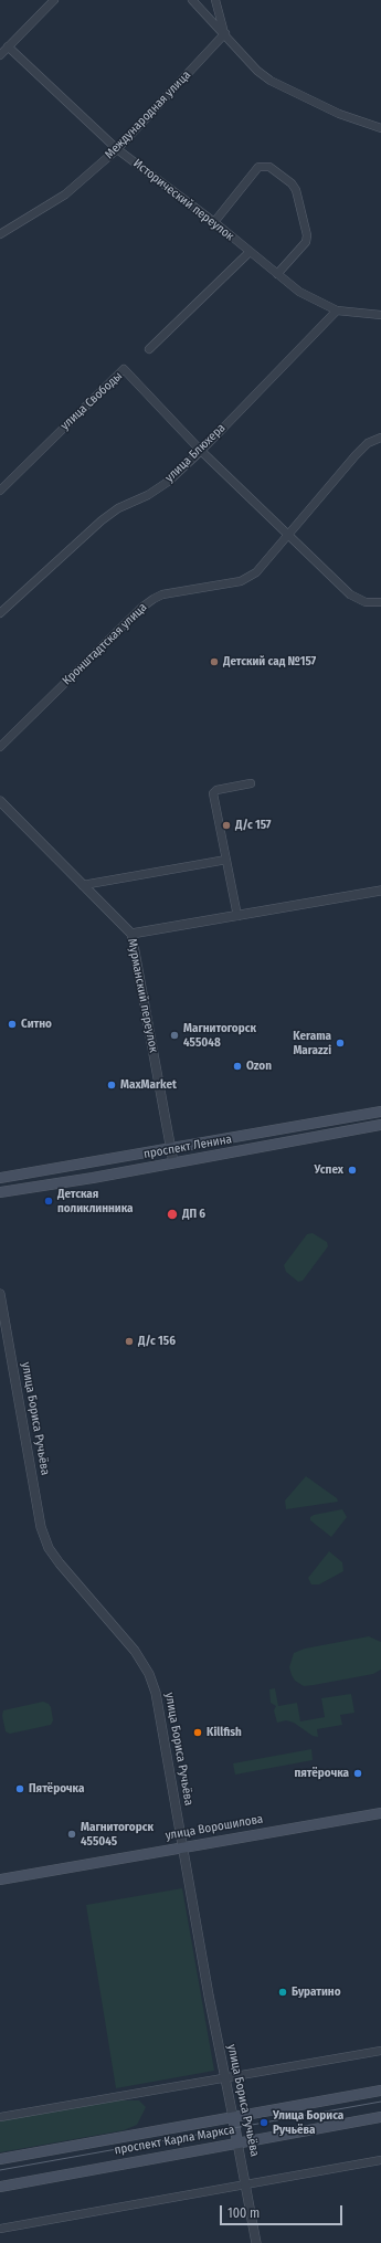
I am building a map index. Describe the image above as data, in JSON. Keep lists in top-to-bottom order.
{
  "streets": {
    "main road": [
      "проспект Ленина",
      "улица Бориса Ручьёва",
      "улица Ворошилова",
      "проспект Карла Маркса"
    ],
    "street": [
      "Международная улица",
      "Исторический переулок",
      "улица Свободы",
      "улица Блюхера",
      "Кронштадтская улица",
      "Мурманский переулок"
    ]
  },
  "crossings": [
    ["Международная улица", "Исторический переулок"],
    ["Исторический переулок", "улица Блюхера"],
    ["улица Свободы", "улица Блюхера"],
    ["Мурманский переулок", "проспект Ленина"],
    ["улица Бориса Ручьёва", "улица Ворошилова"],
    ["улица Бориса Ручьёва", "проспект Карла Маркса"]
  ],
  "places": [
    "Детский сад №157",
    "Д/с 157",
    "Ситно",
    "Магнитогорск 455048",
    "Kerama Marazzi",
    "Ozon",
    "MaxMarket",
    "Успех",
    "Детская поликлинника",
    "ДП 6",
    "Д/с 156",
    "Killfish",
    "пятёрочка",
    "Пятёрочка",
    "Магнитогорск 455045",
    "Буратино",
    "Улица Бориса Ручьёва"
  ],
  "scale_bar": "100 m"
}
